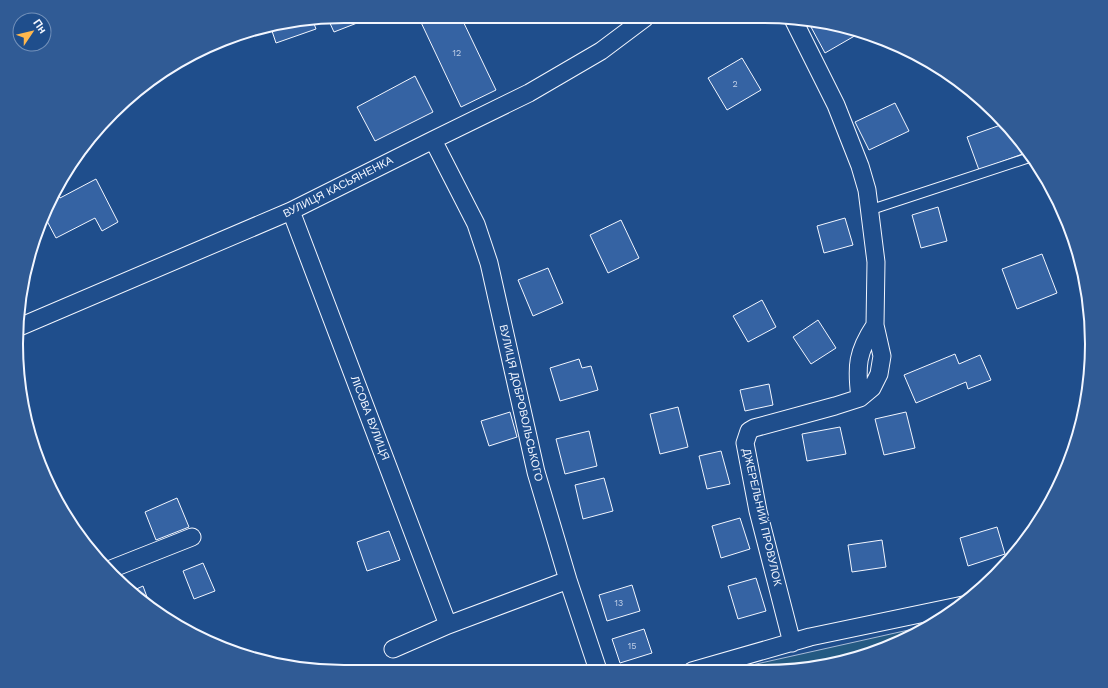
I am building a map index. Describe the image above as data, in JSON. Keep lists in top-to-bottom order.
{
  "streets": {
    "street": [
      "ВУЛИЦЯ КАСЬЯНЕНКА",
      "ВУЛИЦЯ ДОБРОВОЛЬСЬКОГО",
      "ЛІСОВА ВУЛИЦЯ",
      "ДЖЕРЕЛЬНИЙ ПРОВУЛОК"
    ]
  },
  "crossings": [
    ["ВУЛИЦЯ КАСЬЯНЕНКА", "ВУЛИЦЯ ДОБРОВОЛЬСЬКОГО"],
    ["ВУЛИЦЯ КАСЬЯНЕНКА", "ЛІСОВА ВУЛИЦЯ"]
  ],
  "house_numbers": [
    "12",
    "2",
    "13",
    "15"
  ],
  "north": "top right"
}
